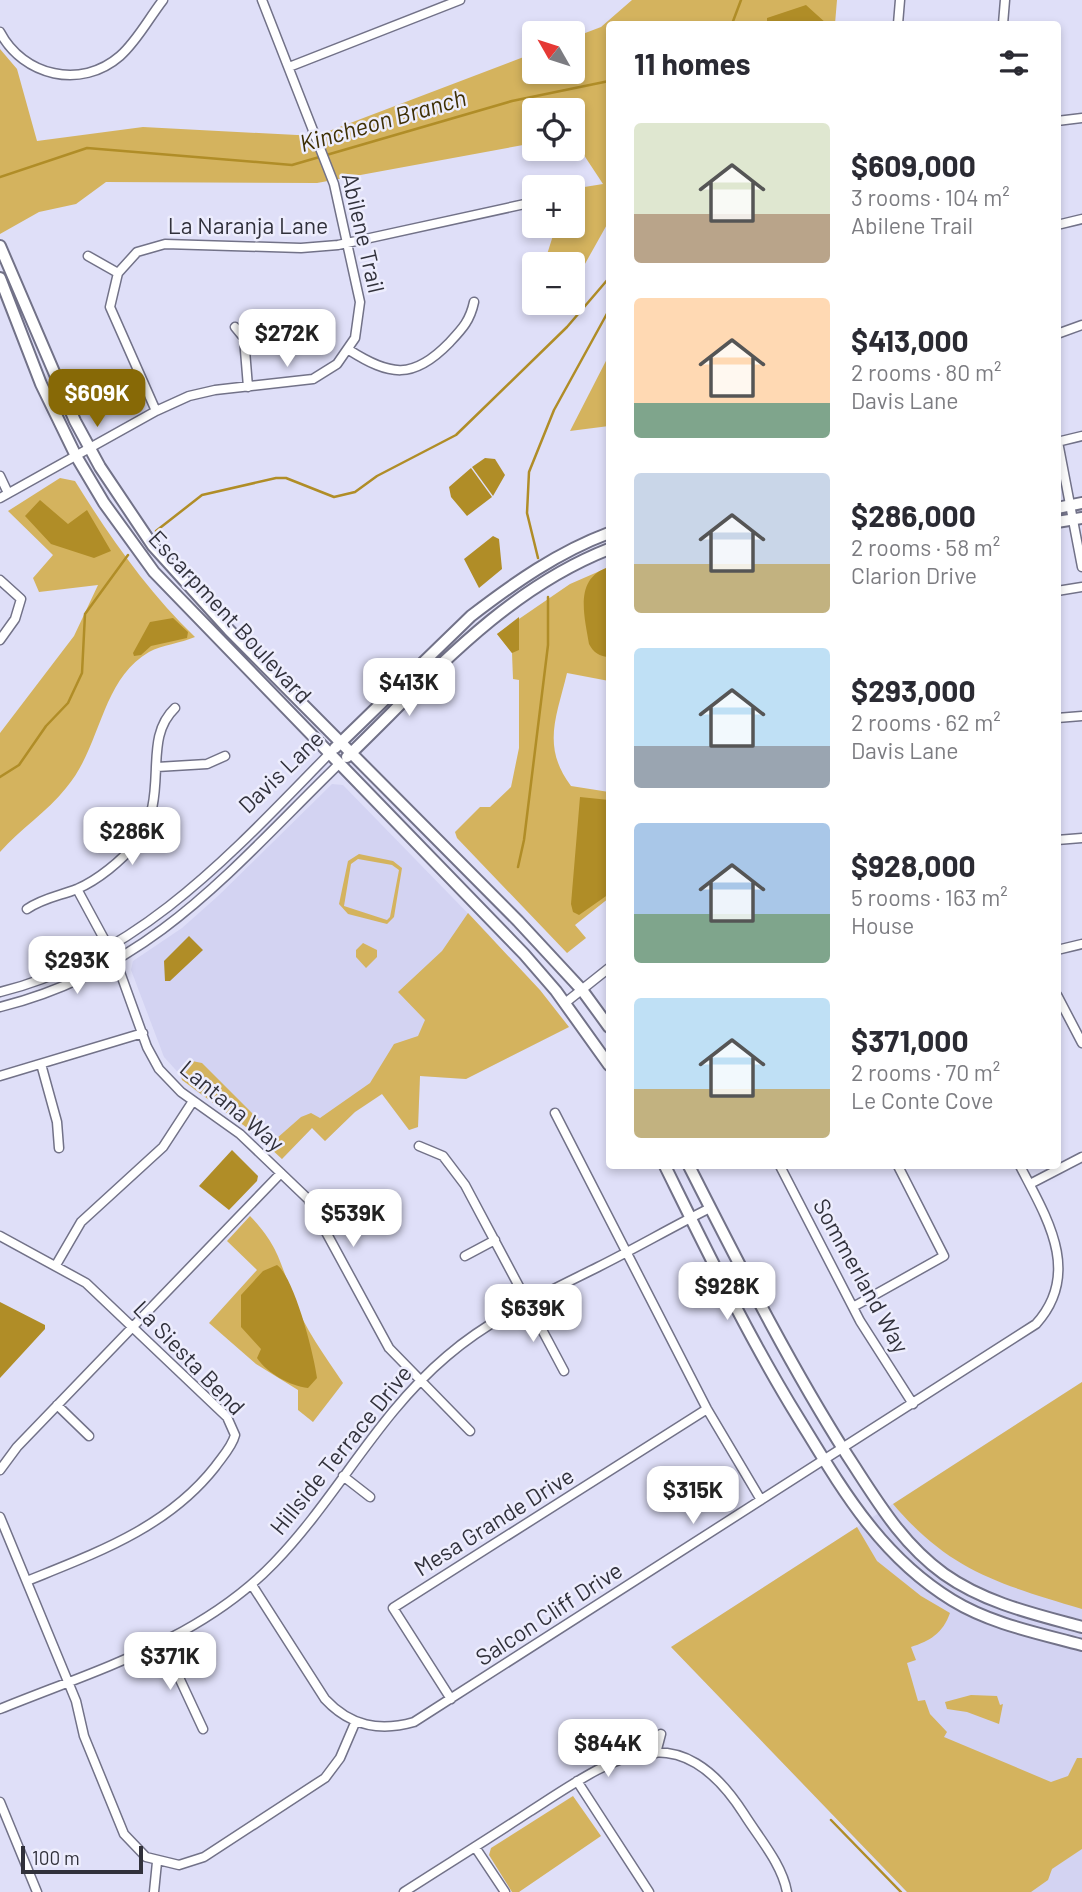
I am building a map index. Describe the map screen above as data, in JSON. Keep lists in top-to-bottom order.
{
  "streets": {
    "main road": ["Escarpment Boulevard", "Davis Lane"],
    "street": [
      "La Naranja Lane",
      "Abilene Trail",
      "Lantana Way",
      "Sommerland Way",
      "La Siesta Bend",
      "Hillside Terrace Drive",
      "Mesa Grande Drive",
      "Salcon Cliff Drive"
    ]
  },
  "crossings": [
    ["La Naranja Lane", "Abilene Trail"],
    ["Abilene Trail", "Escarpment Boulevard"],
    ["Escarpment Boulevard", "Davis Lane"],
    ["Davis Lane", "Lantana Way"],
    ["Lantana Way", "Hillside Terrace Drive"],
    ["Sommerland Way", "Salcon Cliff Drive"],
    ["Mesa Grande Drive", "Salcon Cliff Drive"]
  ],
  "water": ["Kincheon Branch"],
  "scale_bar": "100 m",
  "north": "top left",
  "page": {
    "map_buttons": ["+", "−"],
    "heading": "11 homes",
    "list": [
      {
        "name": "$609,000",
        "note": "3 rooms · 104 m² · Abilene Trail"
      },
      {
        "name": "$413,000",
        "note": "2 rooms · 80 m² · Davis Lane"
      },
      {
        "name": "$286,000",
        "note": "2 rooms · 58 m² · Clarion Drive"
      },
      {
        "name": "$293,000",
        "note": "2 rooms · 62 m² · Davis Lane"
      },
      {
        "name": "$928,000",
        "note": "5 rooms · 163 m² · House"
      },
      {
        "name": "$371,000",
        "note": "2 rooms · 70 m² · Le Conte Cove"
      }
    ],
    "price": [
      "$272K",
      "$609K",
      "$413K",
      "$286K",
      "$293K",
      "$539K",
      "$928K",
      "$639K",
      "$315K",
      "$371K",
      "$844K"
    ],
    "scale": "100 m"
  }
}
